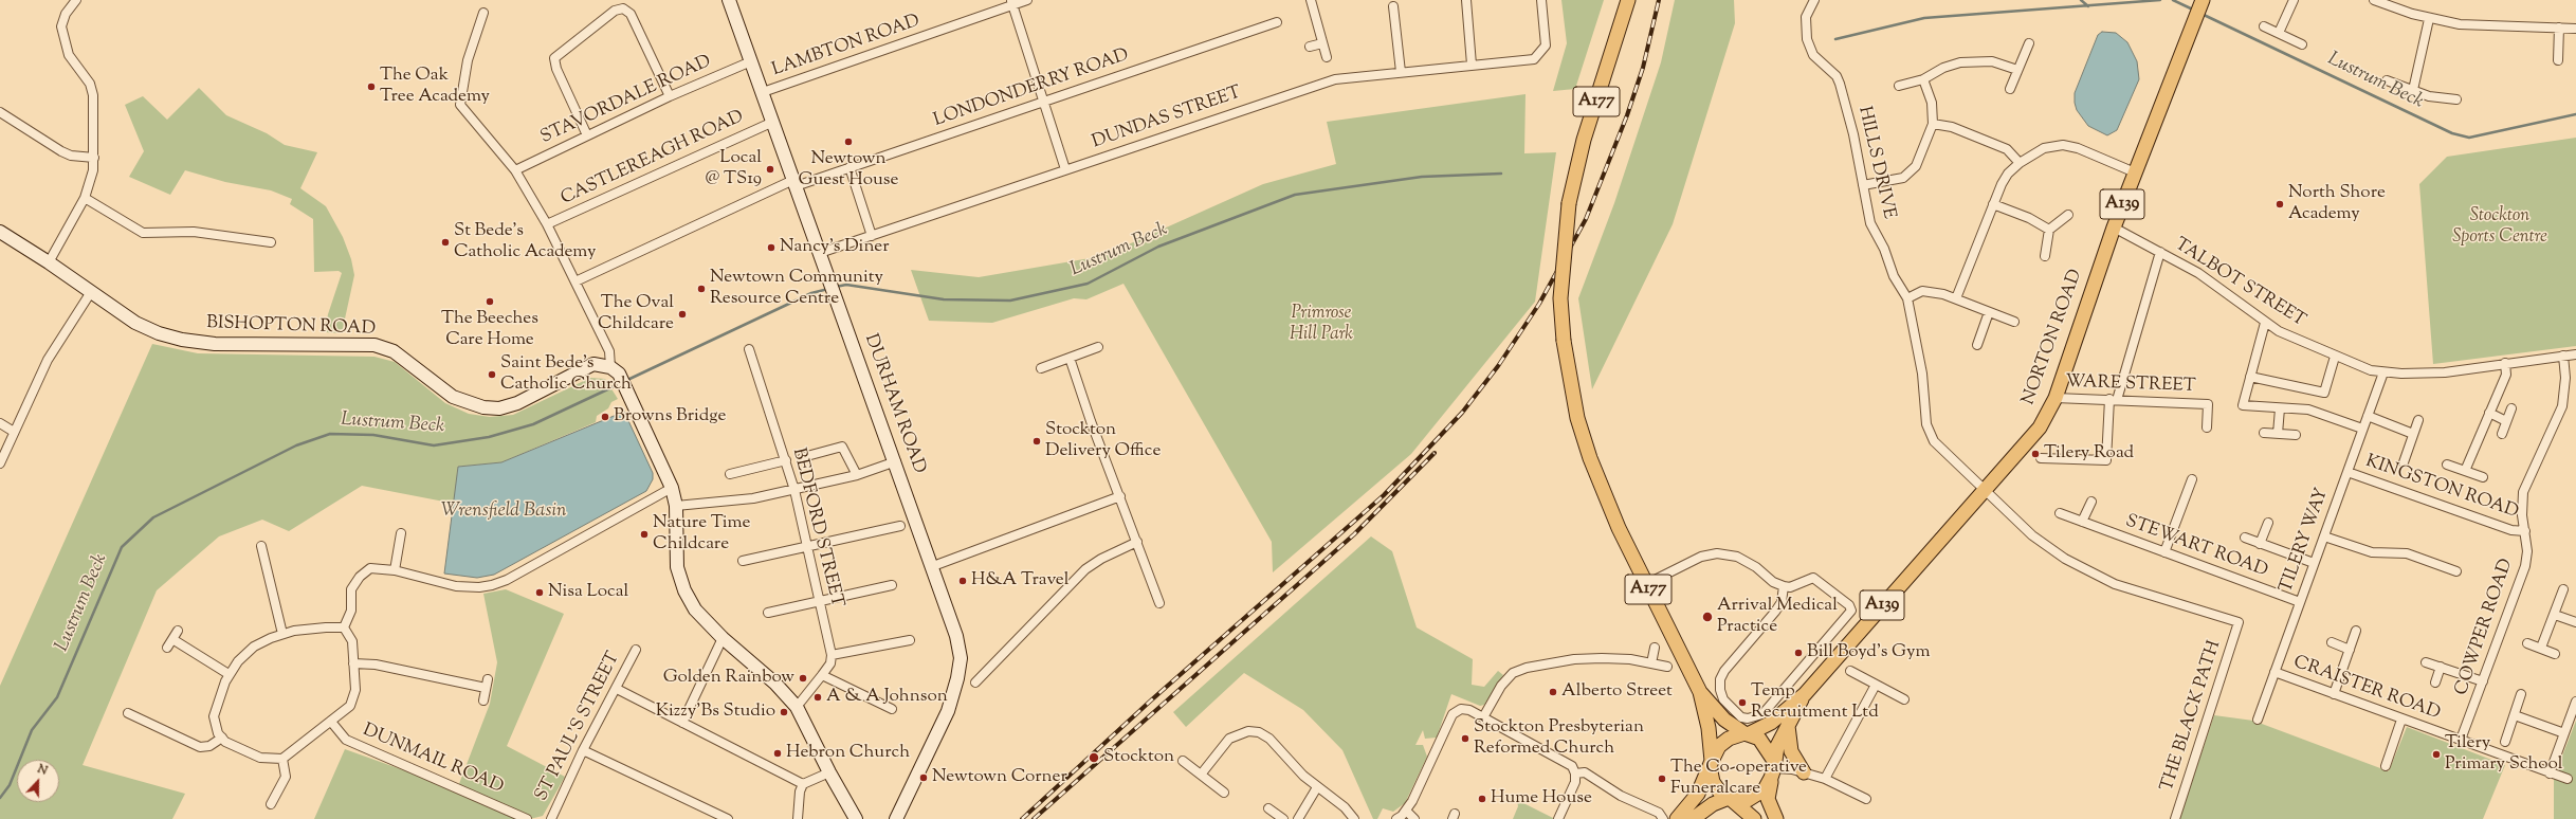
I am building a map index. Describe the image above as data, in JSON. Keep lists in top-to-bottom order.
{
  "streets": {
    "main road": ["A177", "A139", "NORTON ROAD"],
    "street": [
      "LAMBTON ROAD",
      "LONDONDERRY ROAD",
      "STAVORDALE ROAD",
      "DUNDAS STREET",
      "CASTLEREAGH ROAD",
      "HILLS DRIVE",
      "TALBOT STREET",
      "BISHOPTON ROAD",
      "WARE STREET",
      "DURHAM ROAD",
      "KINGSTON ROAD",
      "BEDFORD STREET",
      "TILERY WAY",
      "STEWART ROAD",
      "COWPER ROAD",
      "CRAISTER ROAD",
      "THE BLACK PATH",
      "ST PAUL'S STREET",
      "DUNMAIL ROAD"
    ]
  },
  "crossings": [
    ["LAMBTON ROAD", "DURHAM ROAD"],
    ["LONDONDERRY ROAD", "DURHAM ROAD"],
    ["STAVORDALE ROAD", "DURHAM ROAD"],
    ["A177", "NORTON ROAD"],
    ["DUNDAS STREET", "DURHAM ROAD"],
    ["CASTLEREAGH ROAD", "DURHAM ROAD"],
    ["HILLS DRIVE", "NORTON ROAD"],
    ["HILLS DRIVE", "THE BLACK PATH"],
    ["TALBOT STREET", "NORTON ROAD"],
    ["TALBOT STREET", "TILERY WAY"],
    ["TALBOT STREET", "COWPER ROAD"],
    ["NORTON ROAD", "WARE STREET"],
    ["KINGSTON ROAD", "TILERY WAY"],
    ["KINGSTON ROAD", "COWPER ROAD"],
    ["TILERY WAY", "STEWART ROAD"],
    ["TILERY WAY", "CRAISTER ROAD"],
    ["COWPER ROAD", "CRAISTER ROAD"]
  ],
  "water": ["Lustrum Beck", "Wrensfield Basin"],
  "parks": ["Stockton Sports Centre", "Primrose Hill Park"],
  "places": [
    "The Oak Tree Academy",
    "Newtown Guest House",
    "Local @ TS19",
    "North Shore Academy",
    "St Bede's Catholic Academy",
    "Nancy's Diner",
    "Newtown Community Resource Centre",
    "The Beeches Care Home",
    "The Oval Childcare",
    "Saint Bede's Catholic Church",
    "Browns Bridge",
    "Stockton Delivery Office",
    "Tilery Road",
    "Nature Time Childcare",
    "H&A Travel",
    "Nisa Local",
    "Arrival Medical Practice",
    "Bill Boyd’s Gym",
    "Golden Rainbow",
    "Alberto Street",
    "A & A Johnson",
    "Temp Recruitment Ltd",
    "Kizzy'Bs Studio",
    "Stockton Presbyterian Reformed Church",
    "Hebron Church",
    "Tilery Primary School",
    "Stockton",
    "Newtown Corner",
    "The Co-operative Funeralcare",
    "Hume House"
  ],
  "north": "top"
}
